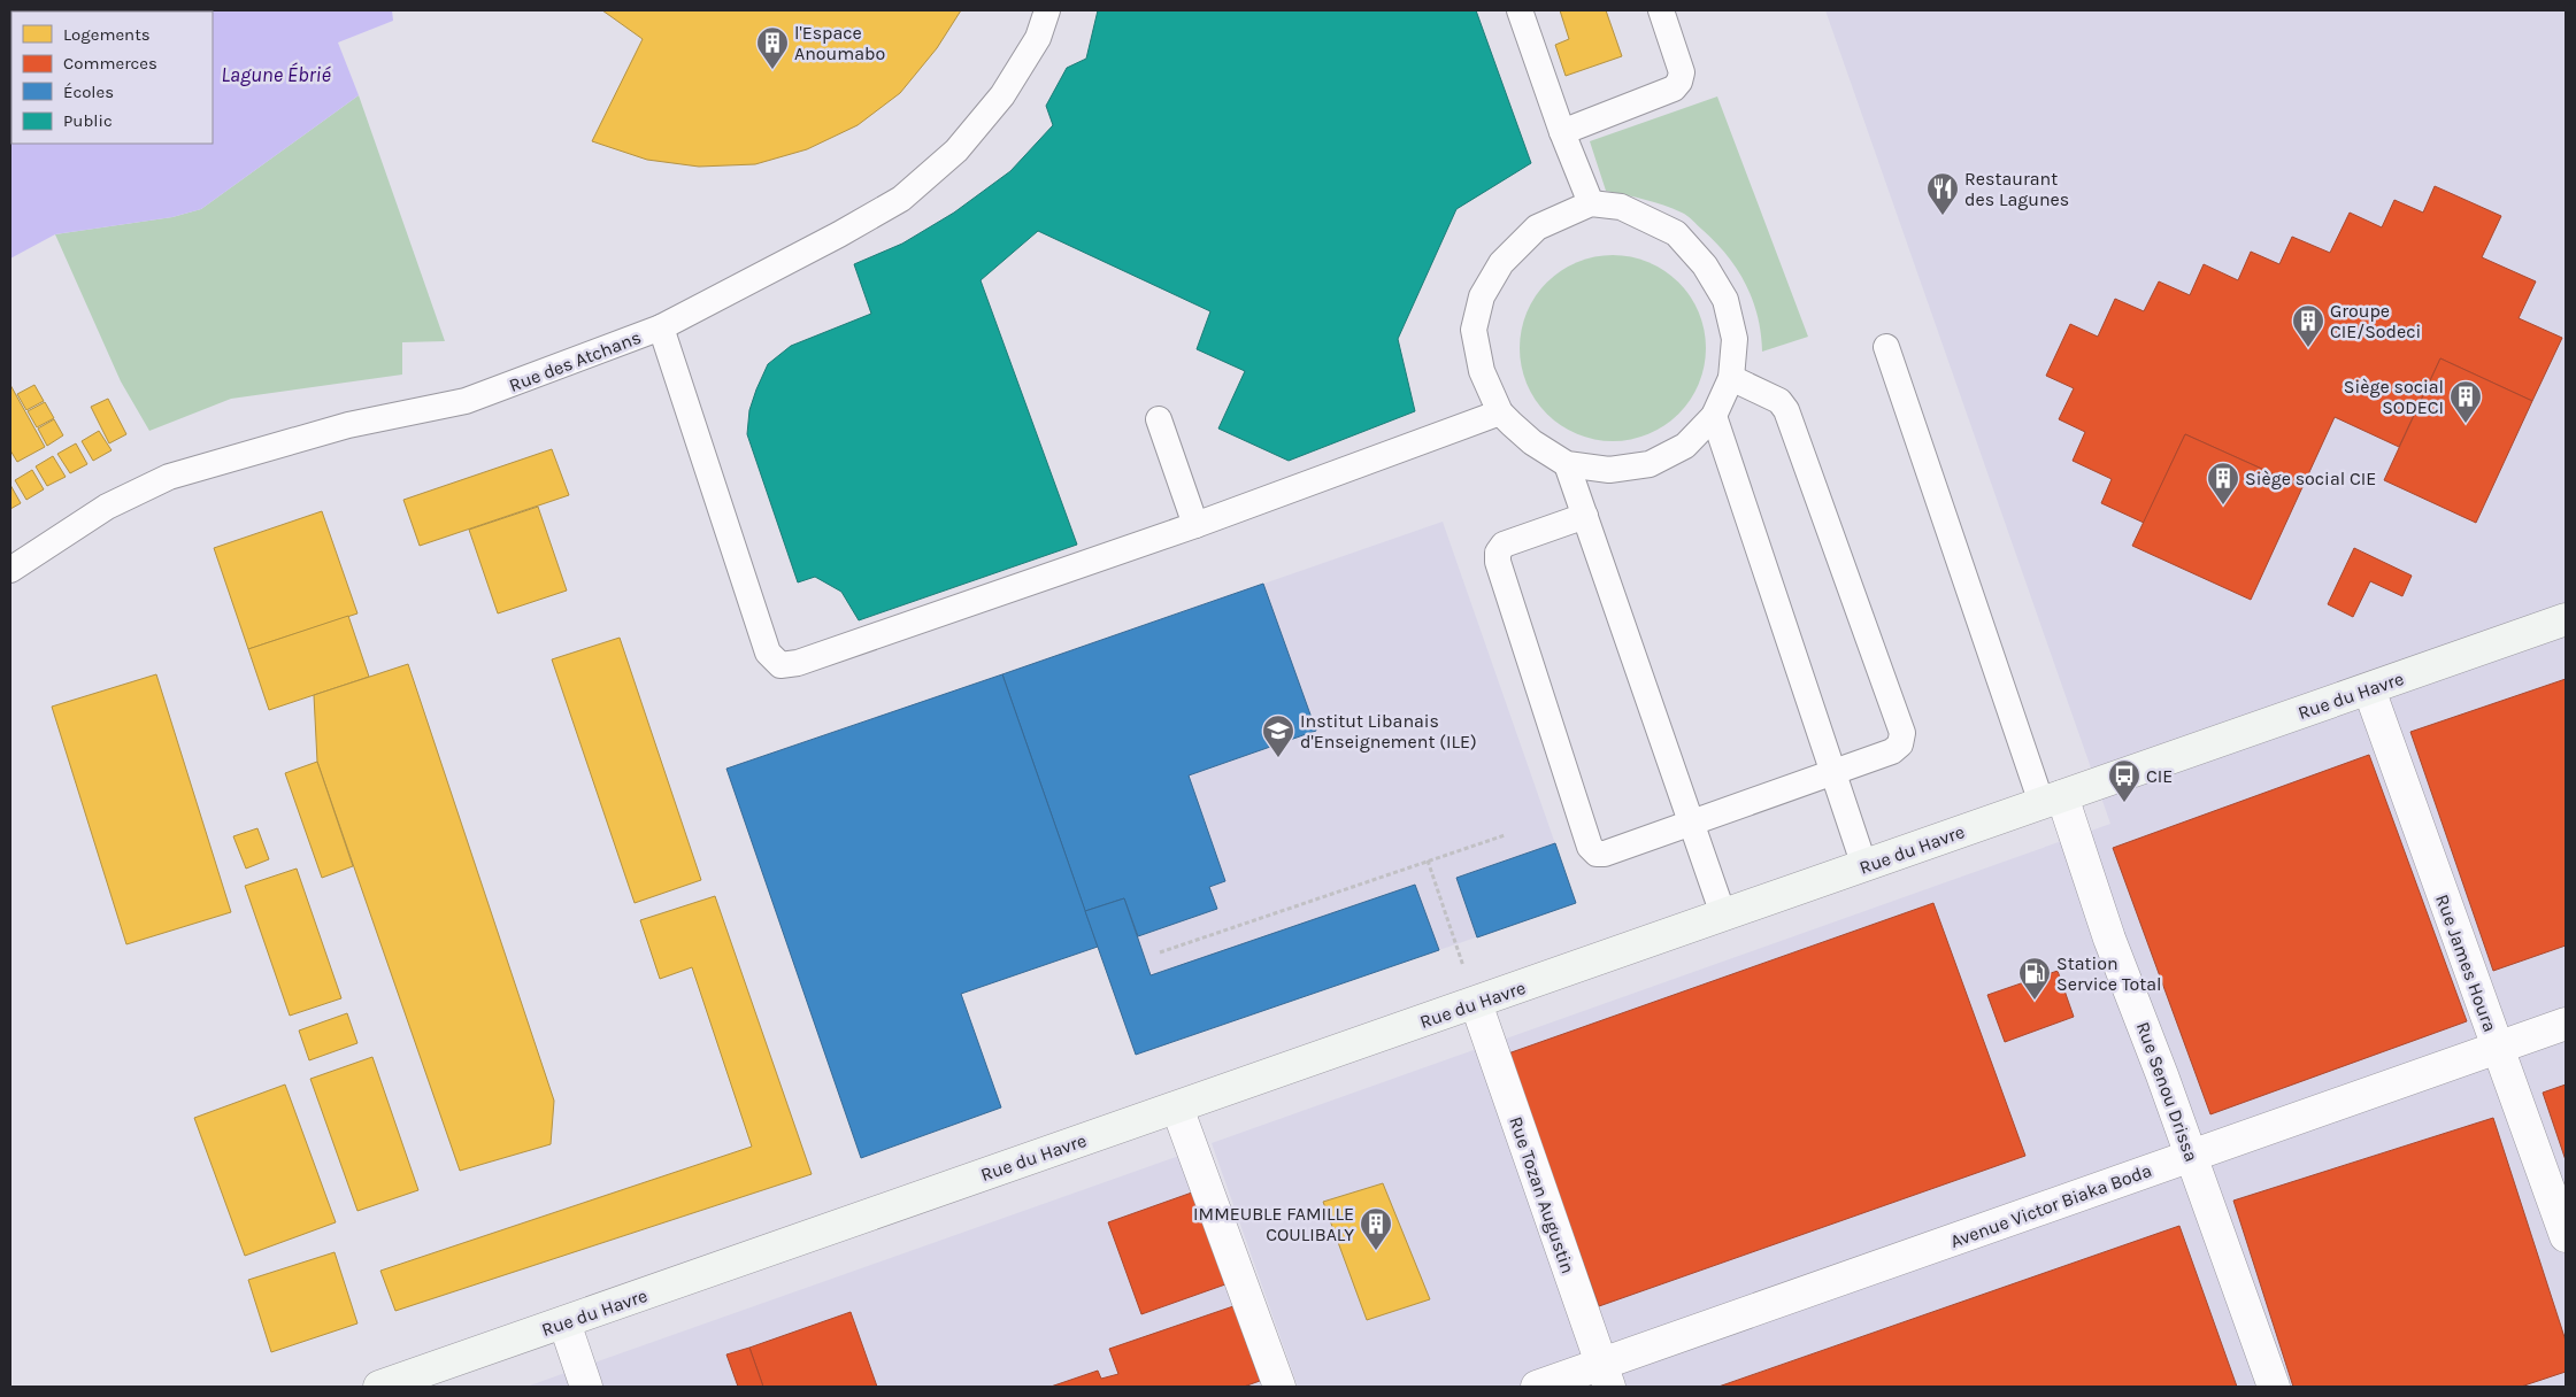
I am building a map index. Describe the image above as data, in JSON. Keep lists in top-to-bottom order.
{
  "streets": {
    "main road": ["Rue du Havre"],
    "street": [
      "Rue James Houra",
      "Rue Senou Drissa",
      "Rue Tozan Augustin",
      "Avenue Victor Biaka Boda"
    ],
    "lane": ["Rue des Atchans"]
  },
  "crossings": [
    ["Rue du Havre", "Rue James Houra"],
    ["Rue du Havre", "Rue Senou Drissa"],
    ["Rue du Havre", "Rue Tozan Augustin"],
    ["Rue James Houra", "Avenue Victor Biaka Boda"],
    ["Rue Senou Drissa", "Avenue Victor Biaka Boda"],
    ["Rue Tozan Augustin", "Avenue Victor Biaka Boda"]
  ],
  "water": ["Lagune Ébrié"],
  "places": {
    "building": [
      "l'Espace Anoumabo",
      "Groupe CIE/Sodeci",
      "Siège social SODECI",
      "Siège social CIE",
      "IMMEUBLE FAMILLE COULIBALY"
    ],
    "restaurant": ["Restaurant des Lagunes"],
    "school or university": ["Institut Libanais d'Enseignement (ILE)"],
    "bus stop": ["CIE"],
    "fuel station": ["Station Service Total"]
  },
  "legend": [
    "Logements",
    "Commerces",
    "Écoles",
    "Public"
  ]
}
